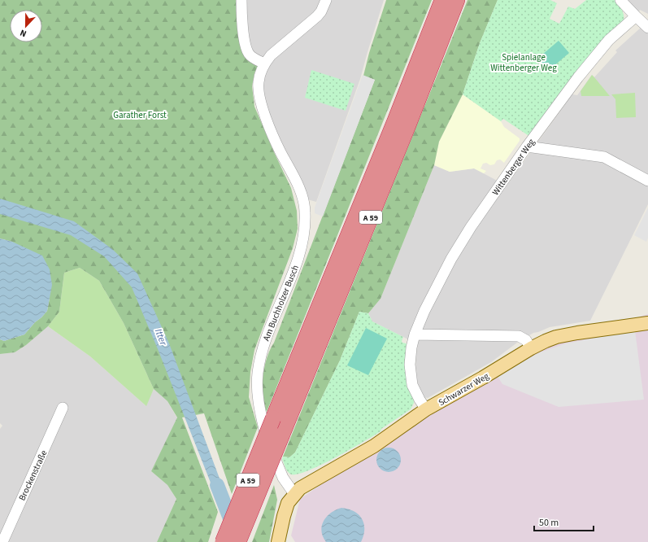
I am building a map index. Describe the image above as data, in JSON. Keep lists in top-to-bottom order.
{
  "streets": {
    "highway": ["A 59"],
    "main road": ["Schwarzer Weg"],
    "street": ["Wittenberger Weg", "Am Buchholzer Busch", "Brockenstraße"]
  },
  "crossings": [
    ["Wittenberger Weg", "Schwarzer Weg"],
    ["Am Buchholzer Busch", "Schwarzer Weg"]
  ],
  "water": ["Itter"],
  "parks": ["Spielanlage Wittenberger Weg", "Garather Forst"],
  "scale_bar": "50 m",
  "north": "bottom"
}
